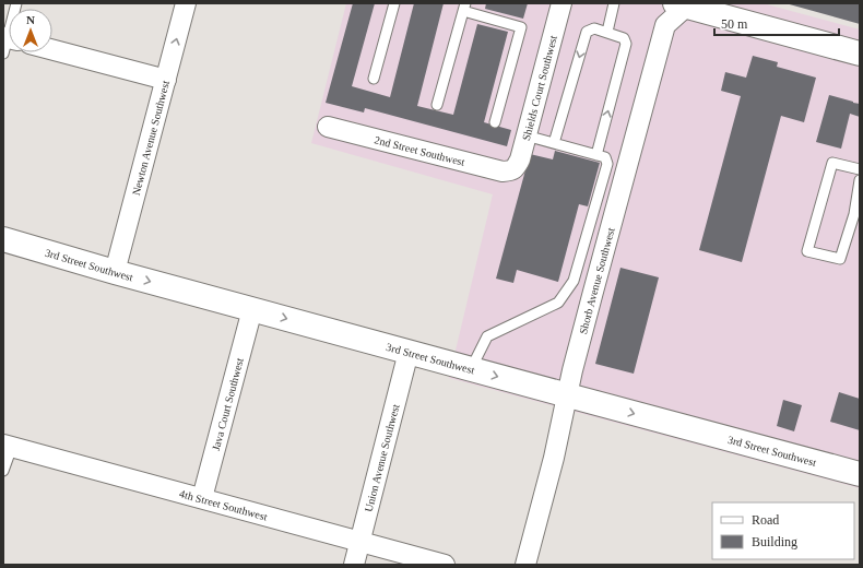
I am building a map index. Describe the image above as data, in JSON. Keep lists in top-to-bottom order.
{
  "streets": {
    "street": [
      "Shields Court Southwest",
      "Newton Avenue Southwest",
      "2nd Street Southwest",
      "3rd Street Southwest",
      "Shorb Avenue Southwest",
      "Java Court Southwest",
      "Union Avenue Southwest",
      "4th Street Southwest"
    ]
  },
  "crossings": [
    ["Shields Court Southwest", "2nd Street Southwest"],
    ["Newton Avenue Southwest", "3rd Street Southwest"],
    ["3rd Street Southwest", "Shorb Avenue Southwest"],
    ["3rd Street Southwest", "Java Court Southwest"],
    ["3rd Street Southwest", "Union Avenue Southwest"],
    ["Java Court Southwest", "4th Street Southwest"],
    ["Union Avenue Southwest", "4th Street Southwest"]
  ],
  "one_way": ["3rd Street Southwest"],
  "legend": ["Road", "Building"],
  "scale_bar": "50 m",
  "north": "top"
}
